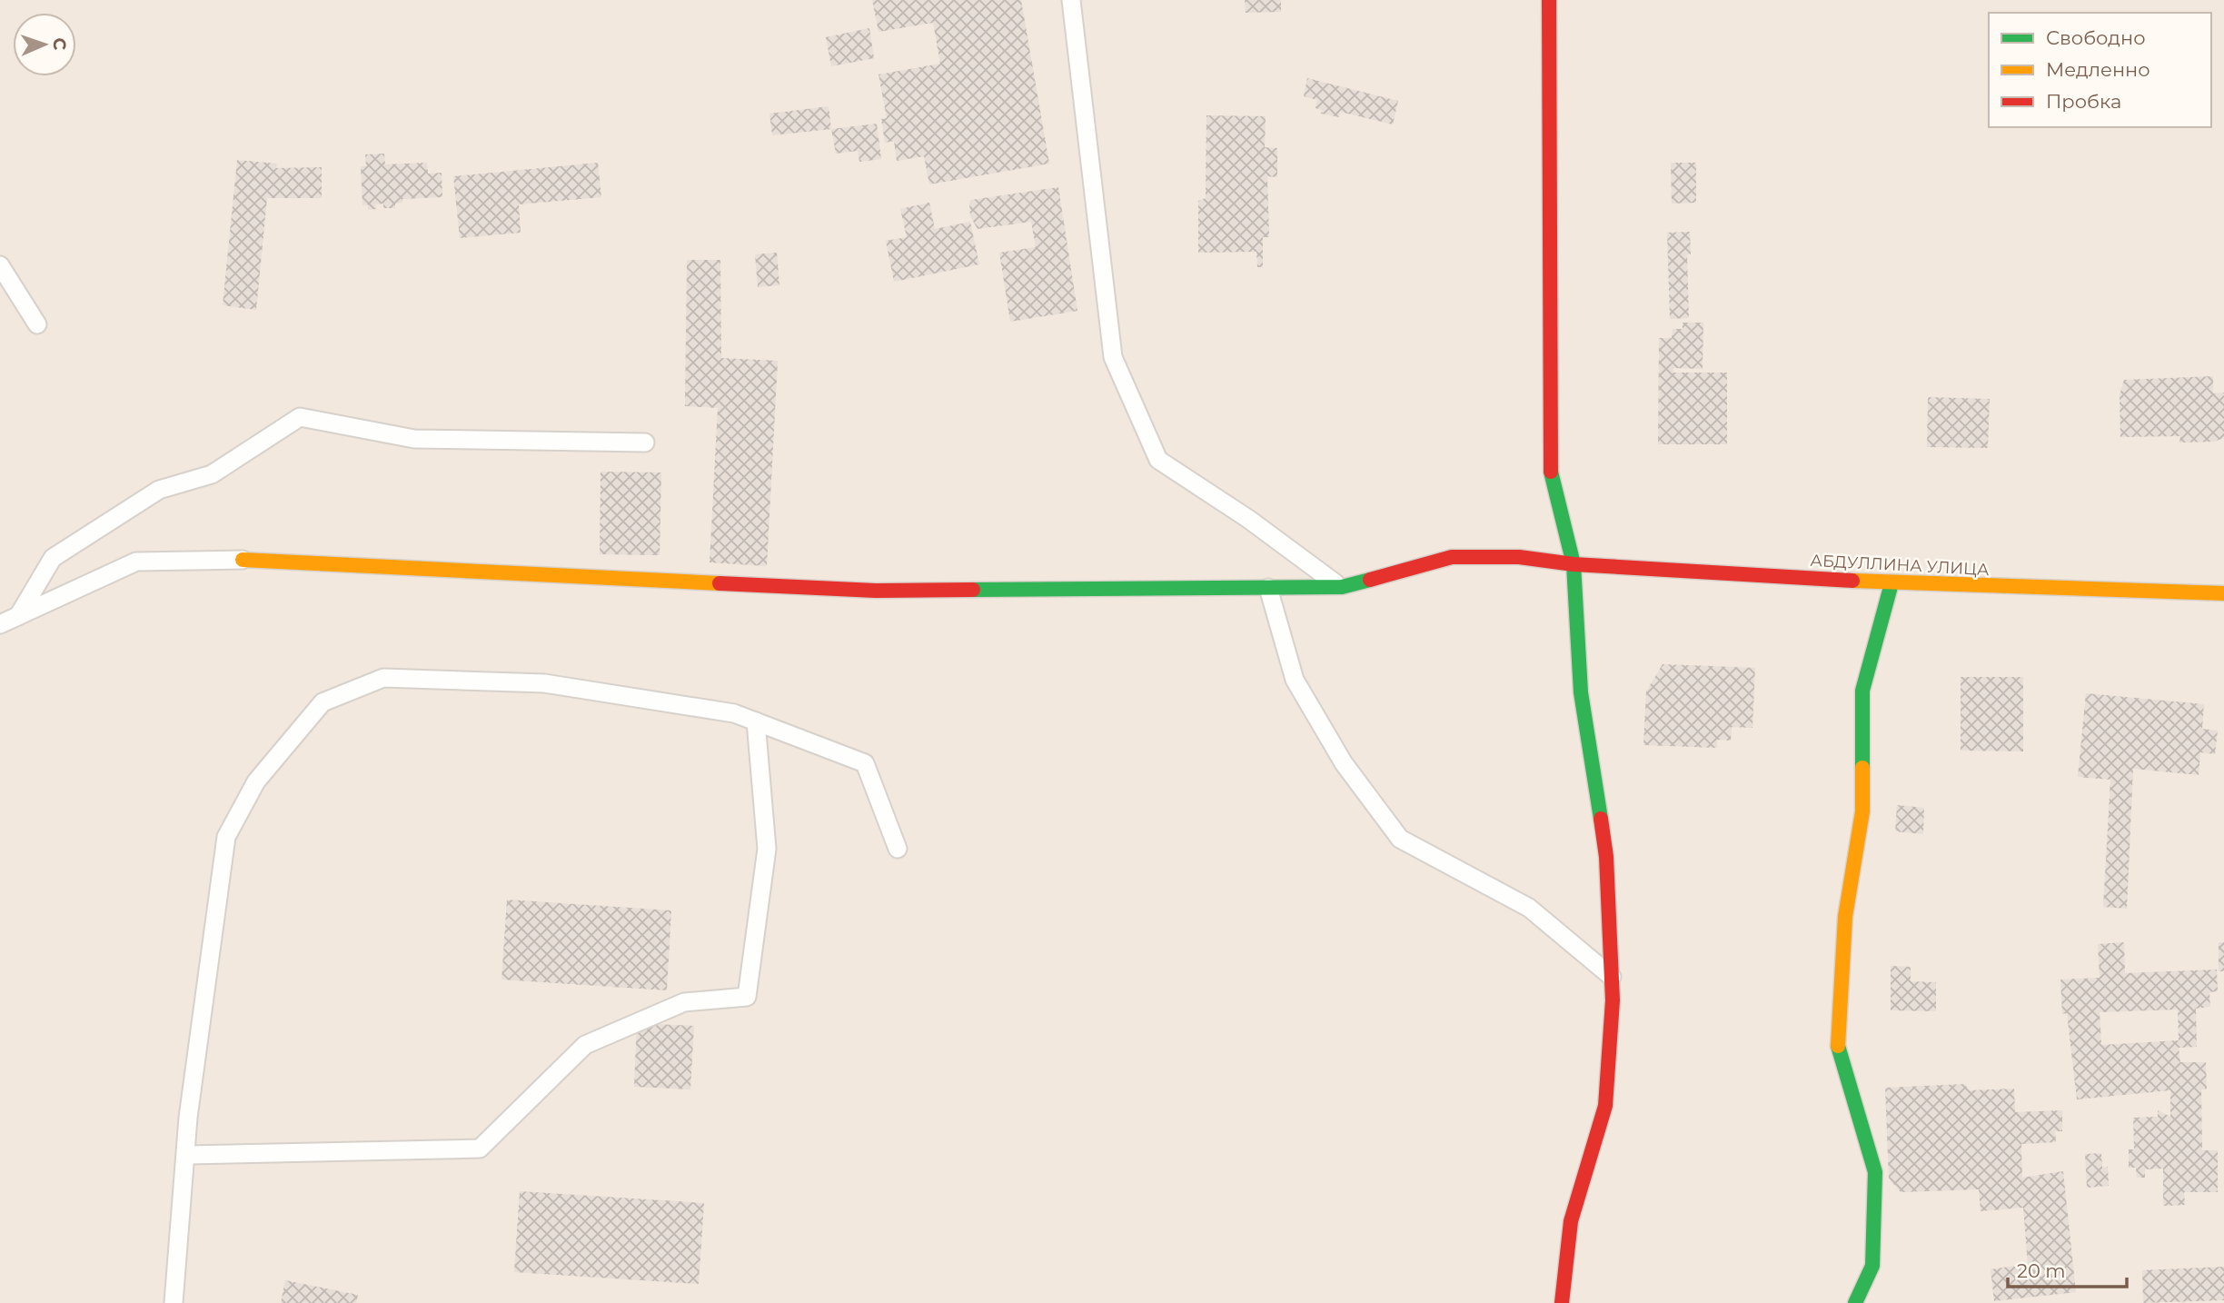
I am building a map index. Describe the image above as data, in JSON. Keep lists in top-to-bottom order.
{
  "streets": {
    "street": ["АБДУЛЛИНА УЛИЦА"]
  },
  "legend": ["Свободно", "Медленно", "Пробка"],
  "scale_bar": "20 m",
  "north": "right"
}
